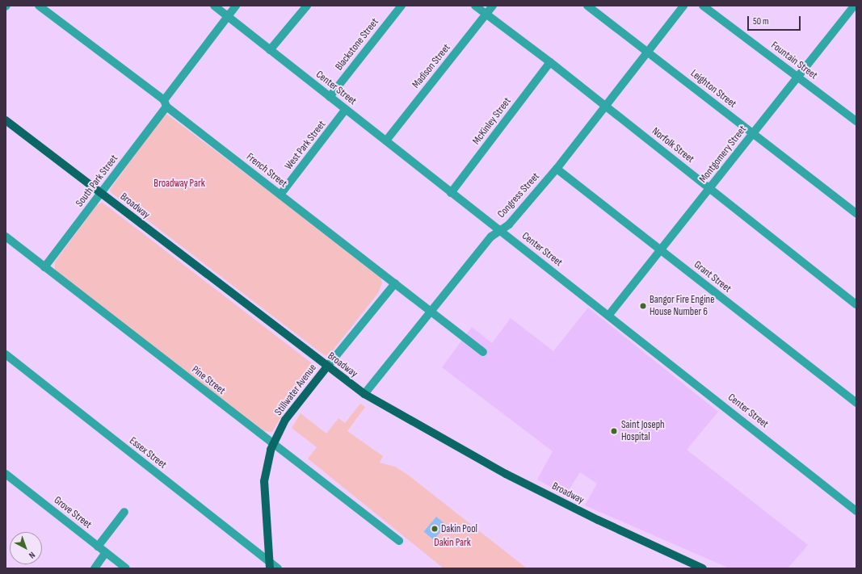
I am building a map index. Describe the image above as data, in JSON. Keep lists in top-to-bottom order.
{
  "streets": {
    "main road": ["Broadway", "Stillwater Avenue"],
    "street": [
      "Blackstone Street",
      "Fountain Street",
      "Madison Street",
      "Center Street",
      "Leighton Street",
      "McKinley Street",
      "West Park Street",
      "Norfolk Street",
      "Montgomery Street",
      "French Street",
      "South Park Street",
      "Congress Street",
      "Grant Street",
      "Pine Street",
      "Essex Street",
      "Grove Street"
    ]
  },
  "crossings": [
    ["Blackstone Street", "Center Street"],
    ["Fountain Street", "Montgomery Street"],
    ["Madison Street", "Center Street"],
    ["Madison Street", "Norfolk Street"],
    ["Center Street", "McKinley Street"],
    ["Center Street", "West Park Street"],
    ["Center Street", "Montgomery Street"],
    ["Center Street", "South Park Street"],
    ["Center Street", "Congress Street"],
    ["Leighton Street", "Montgomery Street"],
    ["Leighton Street", "Congress Street"],
    ["McKinley Street", "Norfolk Street"],
    ["West Park Street", "French Street"],
    ["Norfolk Street", "Montgomery Street"],
    ["Norfolk Street", "Congress Street"],
    ["Montgomery Street", "Grant Street"],
    ["French Street", "South Park Street"],
    ["French Street", "Congress Street"],
    ["French Street", "Stillwater Avenue"],
    ["South Park Street", "Broadway"],
    ["South Park Street", "Pine Street"],
    ["Congress Street", "Broadway"],
    ["Congress Street", "Grant Street"],
    ["Broadway", "Stillwater Avenue"],
    ["Pine Street", "Stillwater Avenue"],
    ["Stillwater Avenue", "Essex Street"]
  ],
  "parks": ["Broadway Park", "Dakin Park"],
  "places": ["Bangor Fire Engine House Number 6", "Saint Joseph Hospital", "Dakin Pool"],
  "scale_bar": "50 m",
  "north": "bottom right"
}
